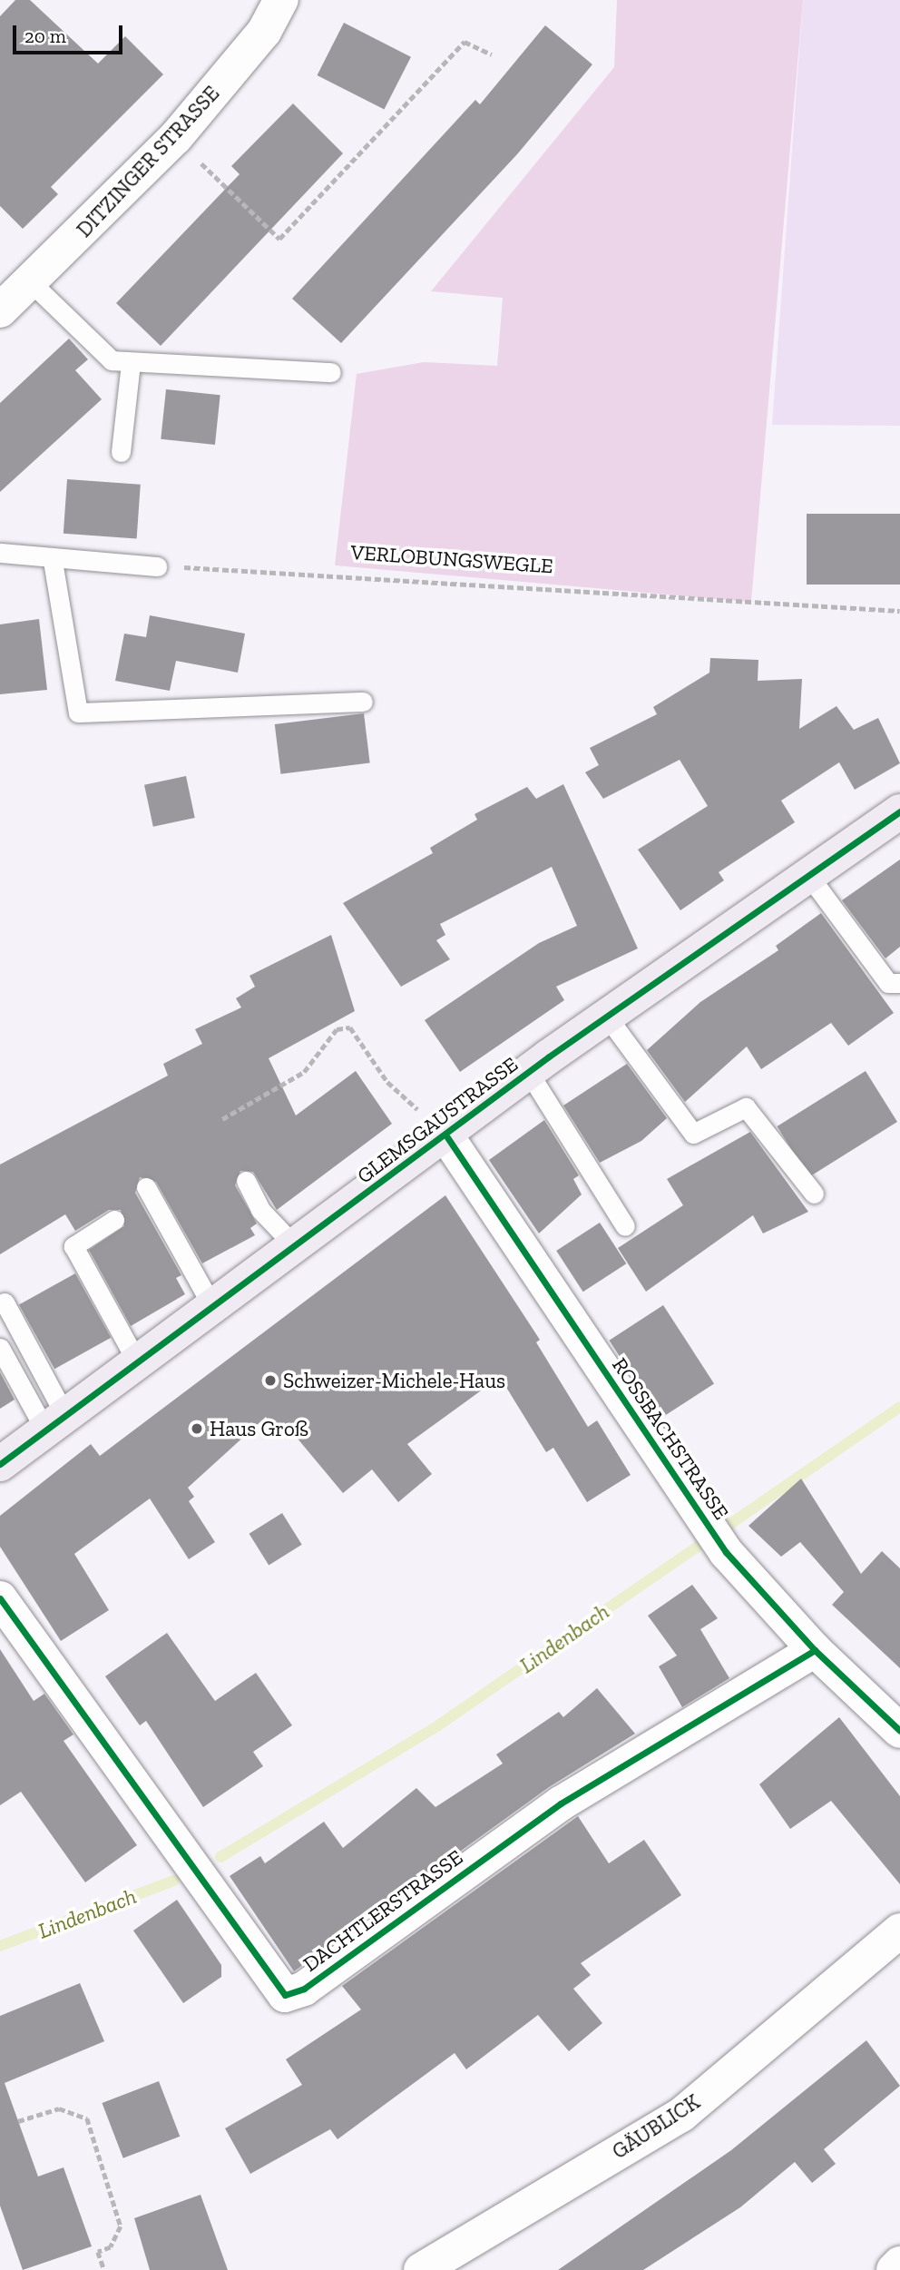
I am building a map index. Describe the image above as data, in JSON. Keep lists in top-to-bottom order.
{
  "streets": {
    "main road": ["GLEMSGAUSTRASSE"],
    "street": [
      "DITZINGER STRASSE",
      "ROSSBACHSTRASSE",
      "DACHTLERSTRASSE",
      "GÄUBLICK"
    ],
    "path": ["VERLOBUNGSWEGLE"]
  },
  "crossings": [
    ["GLEMSGAUSTRASSE", "ROSSBACHSTRASSE"],
    ["ROSSBACHSTRASSE", "DACHTLERSTRASSE"]
  ],
  "water": ["Lindenbach"],
  "places": ["Schweizer-Michele-Haus", "Haus Groß"],
  "scale_bar": "20 m"
}
